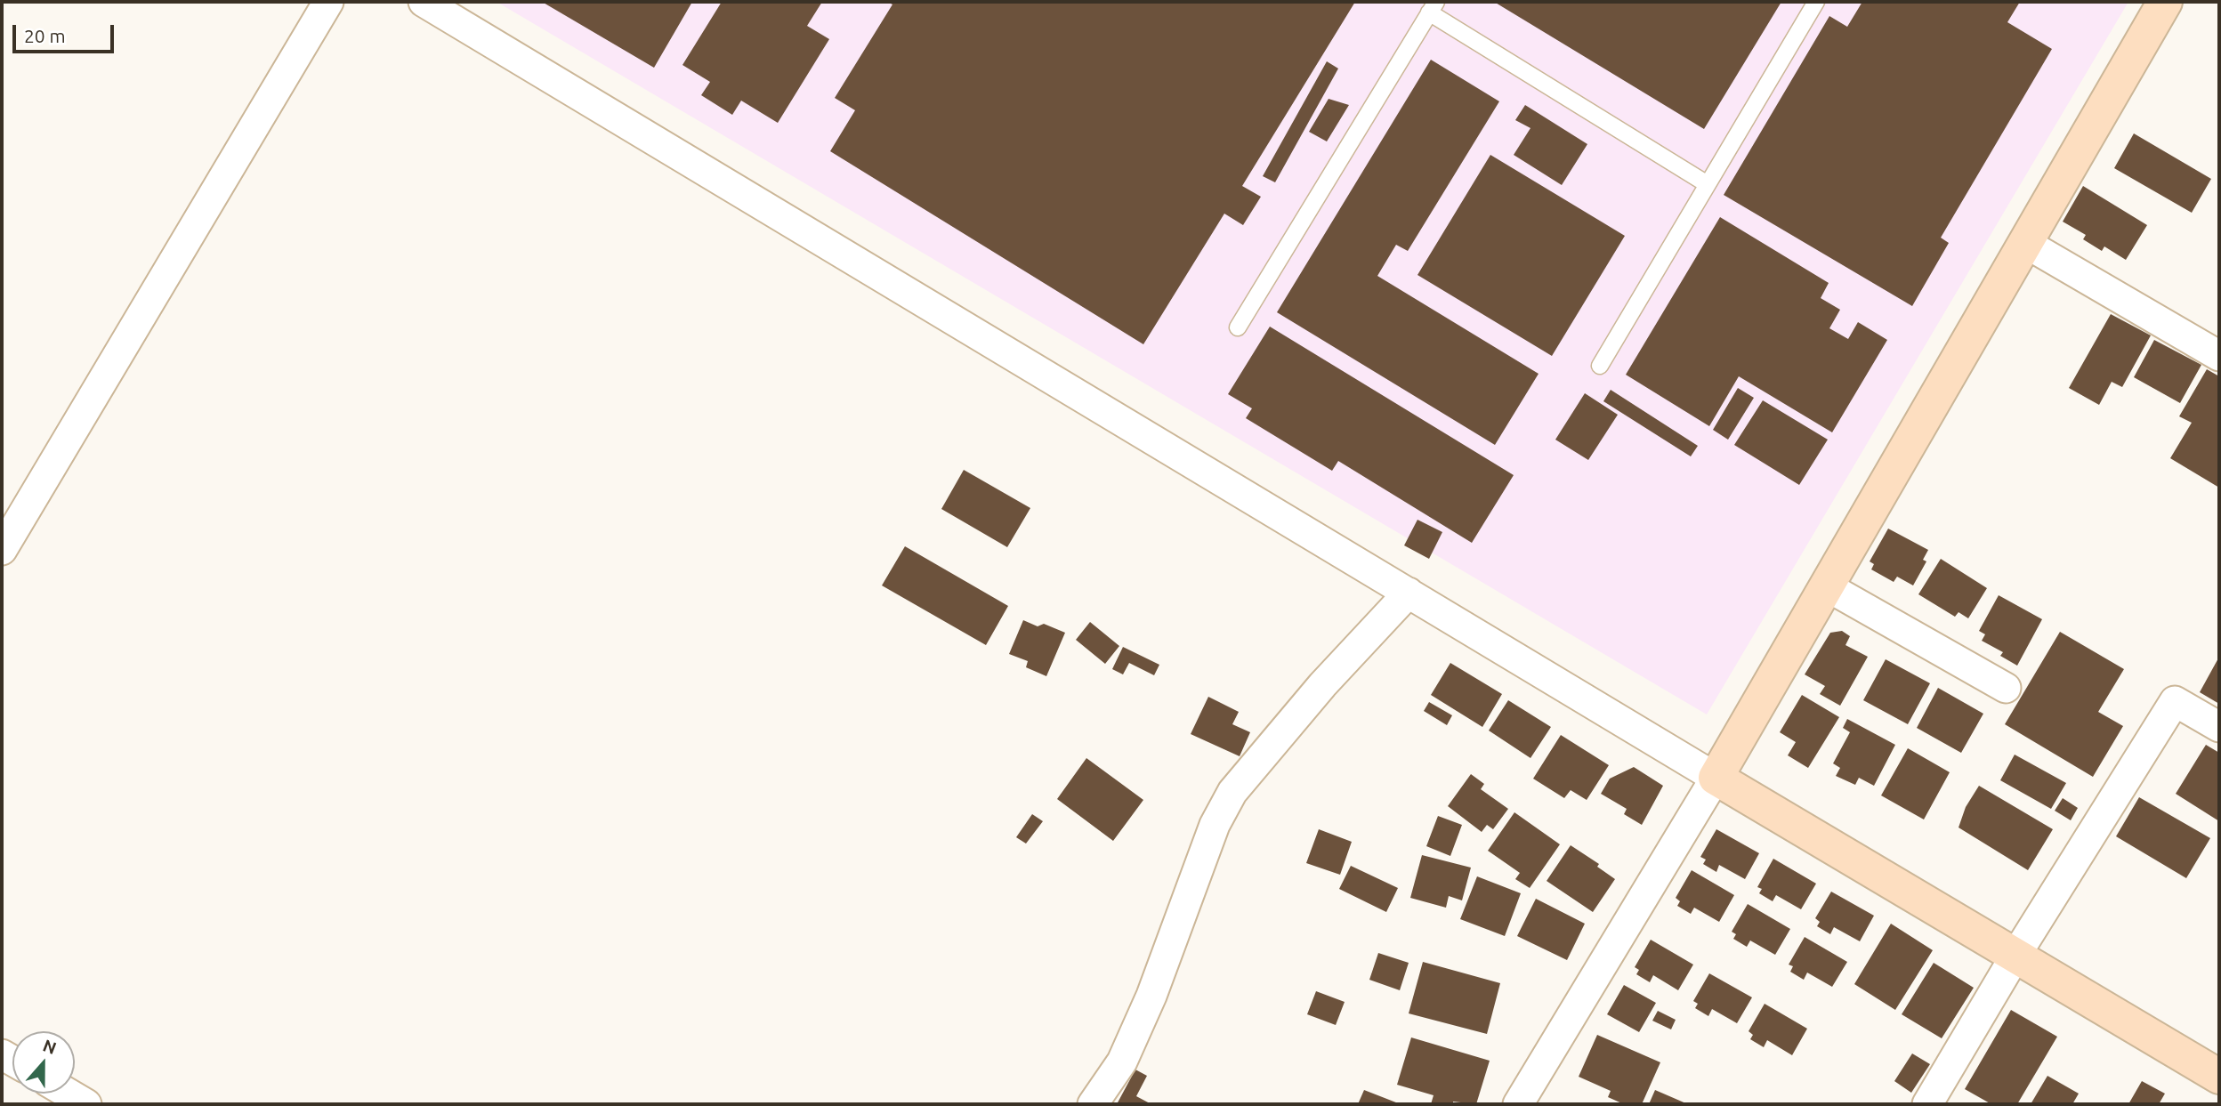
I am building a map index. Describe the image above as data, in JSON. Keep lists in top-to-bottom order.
{
  "scale_bar": "20 m",
  "north": "top"
}
